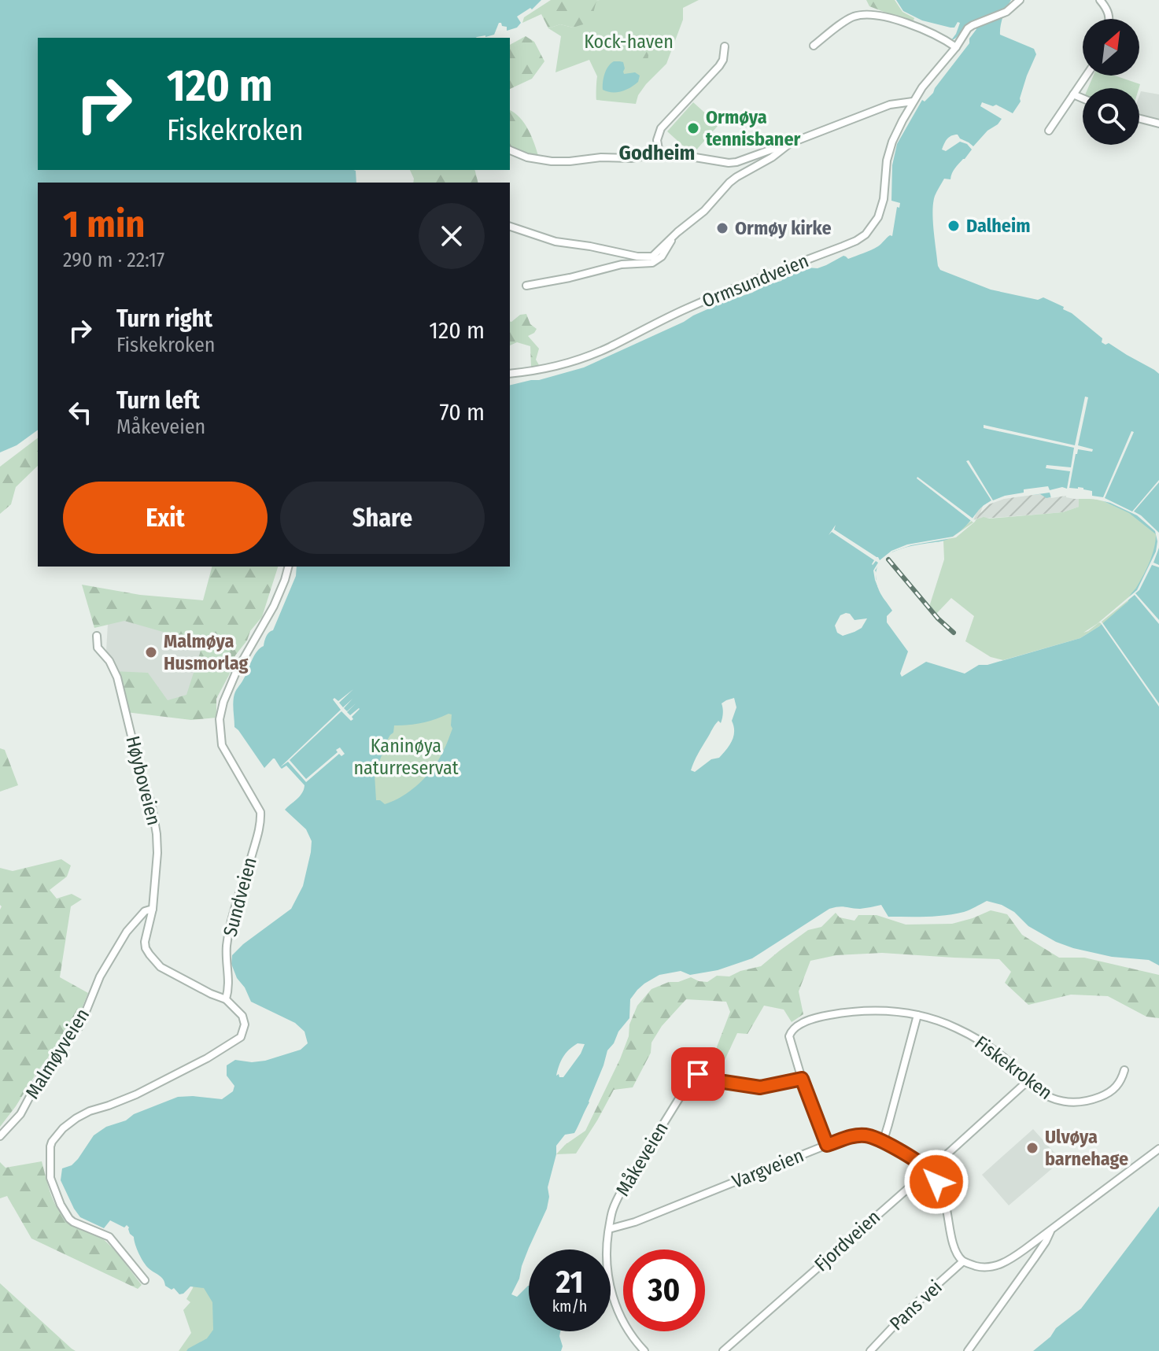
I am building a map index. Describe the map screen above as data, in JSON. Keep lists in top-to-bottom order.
{
  "streets": {
    "street": [
      "Ormsundveien",
      "Høyboveien",
      "Sundveien",
      "Malmøyveien",
      "Fiskekroken",
      "Måkeveien",
      "Vargveien",
      "Fjordveien",
      "Pans vei"
    ]
  },
  "crossings": [
    ["Høyboveien", "Sundveien"],
    ["Høyboveien", "Malmøyveien"],
    ["Fiskekroken", "Måkeveien"],
    ["Fiskekroken", "Vargveien"],
    ["Fiskekroken", "Fjordveien"],
    ["Måkeveien", "Vargveien"],
    ["Vargveien", "Fjordveien"],
    ["Vargveien", "Pans vei"]
  ],
  "districts": ["Godheim"],
  "parks": ["Kock-haven", "Kaninøya naturreservat"],
  "places": [
    "Ormøya tennisbaner",
    "Dalheim",
    "Ormøy kirke",
    "Malmøya Husmorlag",
    "Ulvøya barnehage"
  ],
  "north": "top right",
  "page": {
    "turn": ["120 m", "Fiskekroken"],
    "heading": ["1 min", "290 m · 22:17"],
    "list": [
      {
        "name": "Turn right",
        "note": "Fiskekroken",
        "value": "120 m"
      },
      {
        "name": "Turn left",
        "note": "Måkeveien",
        "value": "70 m"
      }
    ],
    "buttons": ["Exit", "Share"],
    "speed": "21 km/h",
    "limit": "30"
  }
}
